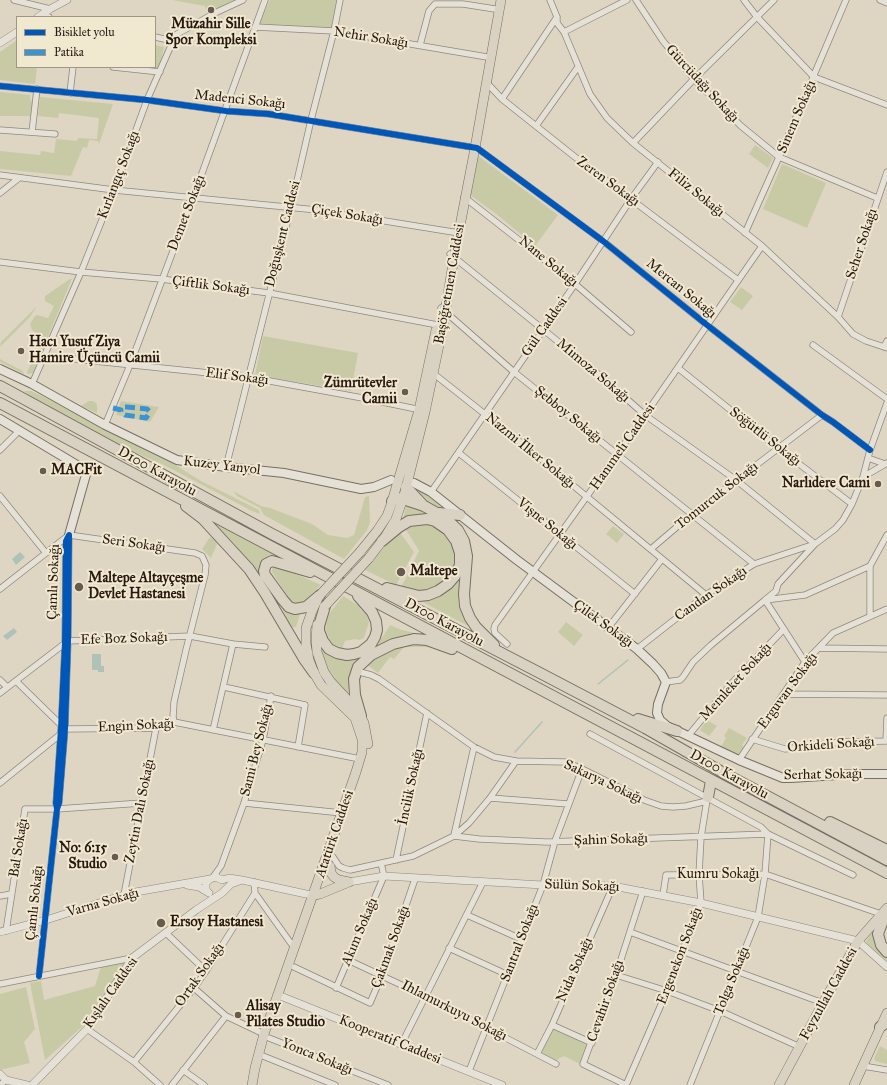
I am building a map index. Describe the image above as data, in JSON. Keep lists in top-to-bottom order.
{
  "streets": {
    "highway": ["D100 Karayolu"],
    "main road": [
      "Başöğretmen Caddesi",
      "Kuzey Yanyol",
      "Çamlı Sokağı",
      "Çilek Sokağı",
      "Serhat Sokağı",
      "Atatürk Caddesi",
      "Feyzullah Caddesi"
    ],
    "street": [
      "Nehir Sokağı",
      "Gürcüdağı Sokağı",
      "Madenci Sokağı",
      "Sinem Sokağı",
      "Kırlangıç Sokağı",
      "Zeren Sokağı",
      "Filiz Sokağı",
      "Demet Sokağı",
      "Çiçek Sokağı",
      "Doğuşkent Caddesi",
      "Seher Sokağı",
      "Nane Sokağı",
      "Çiftlik Sokağı",
      "Mercan Sokağı",
      "Gül Caddesi",
      "Mimoza Sokağı",
      "Elif Sokağı",
      "Şebboy Sokağı",
      "Söğütlü Sokağı",
      "Hanımeli Caddesi",
      "Nazmi İlker Sokağı",
      "Tomurcuk Sokağı",
      "Vişne Sokağı",
      "Seri Sokağı",
      "Candan Sokağı",
      "Efe Boz Sokağı",
      "Memleket Sokağı",
      "Erguvan Sokağı",
      "Engin Sokağı",
      "Orkideli Sokağı",
      "Sami Bey Sokağı",
      "Sakarya Sokağı",
      "İncilik Sokağı",
      "Zeytin Dalı Sokağı",
      "Şahin Sokağı",
      "Bal Sokağı",
      "Kumru Sokağı",
      "Sülün Sokağı",
      "Varna Sokağı",
      "Akım Sokağı",
      "Santral Sokağı",
      "Çakmak Sokağı",
      "Ergenekon Sokağı",
      "Nida Sokağı",
      "Ortak Sokağı",
      "Tolga Sokağı",
      "Kışlalı Caddesi",
      "Cevahir Sokağı",
      "Ihlamurkuyu Sokağı",
      "Kooperatif Caddesi",
      "Yonca Sokağı"
    ]
  },
  "crossings": [
    ["Nehir Sokağı", "Demet Sokağı"],
    ["Nehir Sokağı", "Doğuşkent Caddesi"],
    ["Nehir Sokağı", "Başöğretmen Caddesi"],
    ["Gürcüdağı Sokağı", "Sinem Sokağı"],
    ["Gürcüdağı Sokağı", "Seher Sokağı"],
    ["Madenci Sokağı", "Kırlangıç Sokağı"],
    ["Madenci Sokağı", "Demet Sokağı"],
    ["Madenci Sokağı", "Doğuşkent Caddesi"],
    ["Madenci Sokağı", "Başöğretmen Caddesi"],
    ["Madenci Sokağı", "Mercan Sokağı"],
    ["Sinem Sokağı", "Filiz Sokağı"],
    ["Kırlangıç Sokağı", "Çiçek Sokağı"],
    ["Kırlangıç Sokağı", "Çiftlik Sokağı"],
    ["Kırlangıç Sokağı", "Elif Sokağı"],
    ["Kırlangıç Sokağı", "Kuzey Yanyol"],
    ["Zeren Sokağı", "Başöğretmen Caddesi"],
    ["Zeren Sokağı", "Gül Caddesi"],
    ["Zeren Sokağı", "Hanımeli Caddesi"],
    ["Filiz Sokağı", "Seher Sokağı"],
    ["Filiz Sokağı", "Gül Caddesi"],
    ["Filiz Sokağı", "Hanımeli Caddesi"],
    ["Demet Sokağı", "Çiçek Sokağı"],
    ["Demet Sokağı", "Çiftlik Sokağı"],
    ["Demet Sokağı", "Elif Sokağı"],
    ["Demet Sokağı", "Kuzey Yanyol"],
    ["Çiçek Sokağı", "Doğuşkent Caddesi"],
    ["Çiçek Sokağı", "Başöğretmen Caddesi"],
    ["Doğuşkent Caddesi", "Çiftlik Sokağı"],
    ["Doğuşkent Caddesi", "Elif Sokağı"],
    ["Doğuşkent Caddesi", "Kuzey Yanyol"],
    ["Nane Sokağı", "Başöğretmen Caddesi"],
    ["Nane Sokağı", "Gül Caddesi"],
    ["Başöğretmen Caddesi", "Çiftlik Sokağı"],
    ["Başöğretmen Caddesi", "Mercan Sokağı"],
    ["Başöğretmen Caddesi", "Mimoza Sokağı"],
    ["Başöğretmen Caddesi", "Elif Sokağı"],
    ["Başöğretmen Caddesi", "Şebboy Sokağı"],
    ["Başöğretmen Caddesi", "Nazmi İlker Sokağı"],
    ["Başöğretmen Caddesi", "Çilek Sokağı"],
    ["Başöğretmen Caddesi", "Atatürk Caddesi"],
    ["Mercan Sokağı", "Gül Caddesi"],
    ["Mercan Sokağı", "Hanımeli Caddesi"],
    ["Mercan Sokağı", "Tomurcuk Sokağı"],
    ["Mercan Sokağı", "Candan Sokağı"],
    ["Gül Caddesi", "Mimoza Sokağı"],
    ["Gül Caddesi", "Şebboy Sokağı"],
    ["Gül Caddesi", "Nazmi İlker Sokağı"],
    ["Gül Caddesi", "Vişne Sokağı"],
    ["Gül Caddesi", "Çilek Sokağı"],
    ["Mimoza Sokağı", "Hanımeli Caddesi"],
    ["Mimoza Sokağı", "Tomurcuk Sokağı"],
    ["Mimoza Sokağı", "Candan Sokağı"],
    ["Şebboy Sokağı", "Hanımeli Caddesi"],
    ["Şebboy Sokağı", "Tomurcuk Sokağı"],
    ["Şebboy Sokağı", "Candan Sokağı"],
    ["Söğütlü Sokağı", "Hanımeli Caddesi"],
    ["Söğütlü Sokağı", "Tomurcuk Sokağı"],
    ["Söğütlü Sokağı", "Candan Sokağı"],
    ["Hanımeli Caddesi", "Nazmi İlker Sokağı"],
    ["Hanımeli Caddesi", "Vişne Sokağı"],
    ["Hanımeli Caddesi", "Çilek Sokağı"],
    ["Nazmi İlker Sokağı", "Tomurcuk Sokağı"],
    ["Nazmi İlker Sokağı", "Candan Sokağı"],
    ["Seri Sokağı", "Çamlı Sokağı"],
    ["Seri Sokağı", "Efe Boz Sokağı"],
    ["Çamlı Sokağı", "Efe Boz Sokağı"],
    ["Çamlı Sokağı", "Engin Sokağı"],
    ["Çamlı Sokağı", "Bal Sokağı"],
    ["Çamlı Sokağı", "Varna Sokağı"],
    ["Candan Sokağı", "Çilek Sokağı"],
    ["Erguvan Sokağı", "Orkideli Sokağı"],
    ["Erguvan Sokağı", "Serhat Sokağı"],
    ["Engin Sokağı", "Sami Bey Sokağı"],
    ["Engin Sokağı", "Zeytin Dalı Sokağı"],
    ["Engin Sokağı", "Atatürk Caddesi"],
    ["Sami Bey Sokağı", "Atatürk Caddesi"],
    ["Sami Bey Sokağı", "Varna Sokağı"],
    ["Sami Bey Sokağı", "Kışlalı Caddesi"],
    ["Sakarya Sokağı", "İncilik Sokağı"],
    ["Sakarya Sokağı", "Santral Sokağı"],
    ["Sakarya Sokağı", "Ergenekon Sokağı"],
    ["Zeytin Dalı Sokağı", "Bal Sokağı"],
    ["Zeytin Dalı Sokağı", "Varna Sokağı"],
    ["Atatürk Caddesi", "Çakmak Sokağı"],
    ["Atatürk Caddesi", "Kooperatif Caddesi"],
    ["Atatürk Caddesi", "Yonca Sokağı"],
    ["Şahin Sokağı", "Santral Sokağı"],
    ["Şahin Sokağı", "Ergenekon Sokağı"],
    ["Bal Sokağı", "Varna Sokağı"],
    ["Kumru Sokağı", "Sülün Sokağı"],
    ["Kumru Sokağı", "Ergenekon Sokağı"],
    ["Kumru Sokağı", "Tolga Sokağı"],
    ["Kumru Sokağı", "Feyzullah Caddesi"],
    ["Sülün Sokağı", "Akım Sokağı"],
    ["Sülün Sokağı", "Santral Sokağı"],
    ["Sülün Sokağı", "Çakmak Sokağı"],
    ["Sülün Sokağı", "Ergenekon Sokağı"],
    ["Sülün Sokağı", "Nida Sokağı"],
    ["Sülün Sokağı", "Tolga Sokağı"],
    ["Sülün Sokağı", "Feyzullah Caddesi"],
    ["Sülün Sokağı", "Cevahir Sokağı"],
    ["Varna Sokağı", "Kışlalı Caddesi"],
    ["Akım Sokağı", "Çakmak Sokağı"],
    ["Akım Sokağı", "Ihlamurkuyu Sokağı"],
    ["Santral Sokağı", "Ihlamurkuyu Sokağı"],
    ["Santral Sokağı", "Kooperatif Caddesi"],
    ["Çakmak Sokağı", "Ihlamurkuyu Sokağı"],
    ["Ergenekon Sokağı", "Cevahir Sokağı"],
    ["Nida Sokağı", "Ihlamurkuyu Sokağı"],
    ["Ortak Sokağı", "Yonca Sokağı"]
  ],
  "places": [
    "Müzahir Sille Spor Kompleksi",
    "Hacı Yusuf Ziya Hamire Üçüncü Camii",
    "Zümrütevler Camii",
    "MACFit",
    "Narlıdere Cami",
    "Maltepe",
    "Maltepe Altayçeşme Devlet Hastanesi",
    "No: 6:15 Studio",
    "Ersoy Hastanesi",
    "Alisay Pilates Studio"
  ],
  "legend": ["Bisiklet yolu", "Patika"]
}
